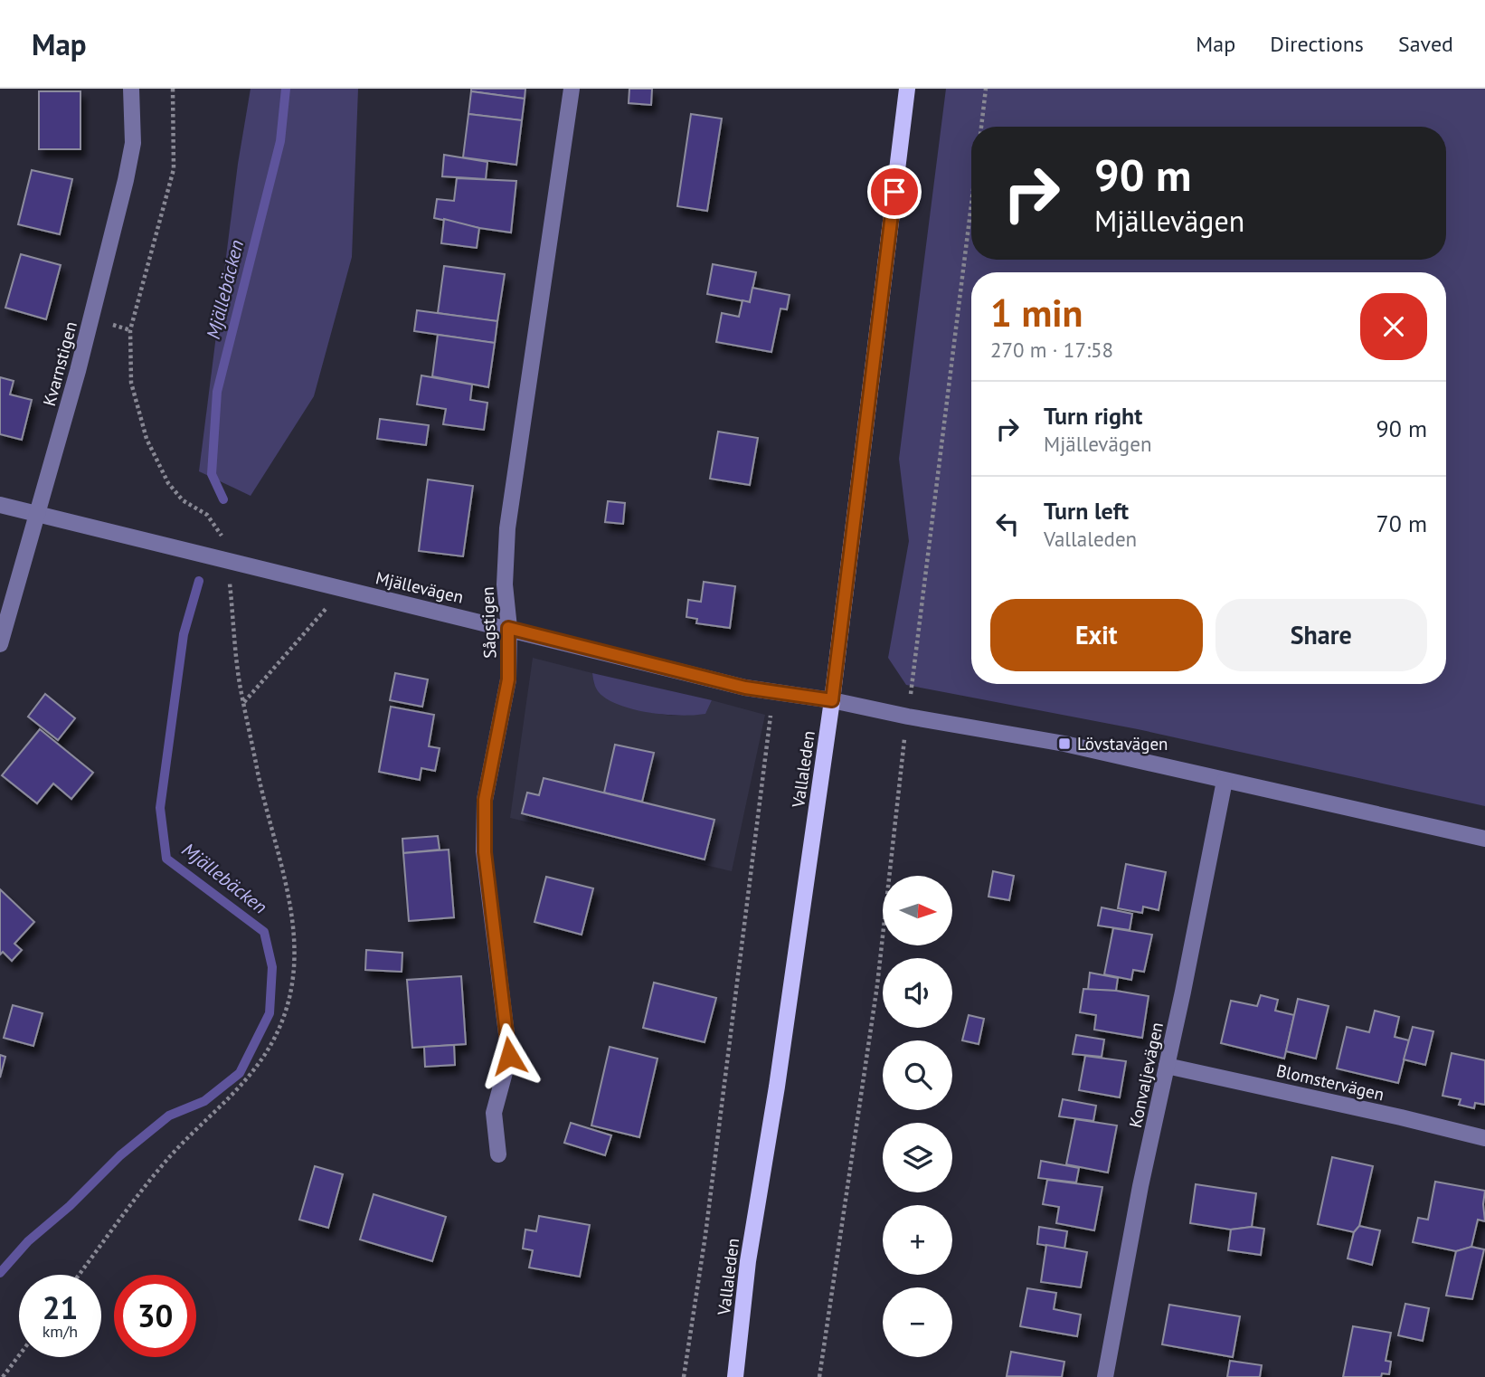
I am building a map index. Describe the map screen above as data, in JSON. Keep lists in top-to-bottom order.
{
  "streets": {
    "main road": ["Vallaleden"],
    "street": [
      "Kvarnstigen",
      "Mjällevägen",
      "Sågstigen",
      "Konvaljevägen",
      "Blomstervägen"
    ]
  },
  "crossings": [
    ["Kvarnstigen", "Mjällevägen"],
    ["Mjällevägen", "Sågstigen"],
    ["Mjällevägen", "Vallaleden"],
    ["Konvaljevägen", "Blomstervägen"]
  ],
  "water": ["Mjällebäcken"],
  "places": {
    "transit": ["Lövstavägen"]
  },
  "north": "right",
  "page": {
    "header": "Map",
    "nav": ["Map", "Directions", "Saved"],
    "turn": ["90 m", "Mjällevägen"],
    "heading": ["1 min", "270 m · 17:58"],
    "list": [
      {
        "name": "Turn right",
        "note": "Mjällevägen",
        "value": "90 m"
      },
      {
        "name": "Turn left",
        "note": "Vallaleden",
        "value": "70 m"
      }
    ],
    "buttons": ["Exit", "Share"],
    "map_buttons": ["+", "−"],
    "speed": "21 km/h",
    "limit": "30"
  }
}
